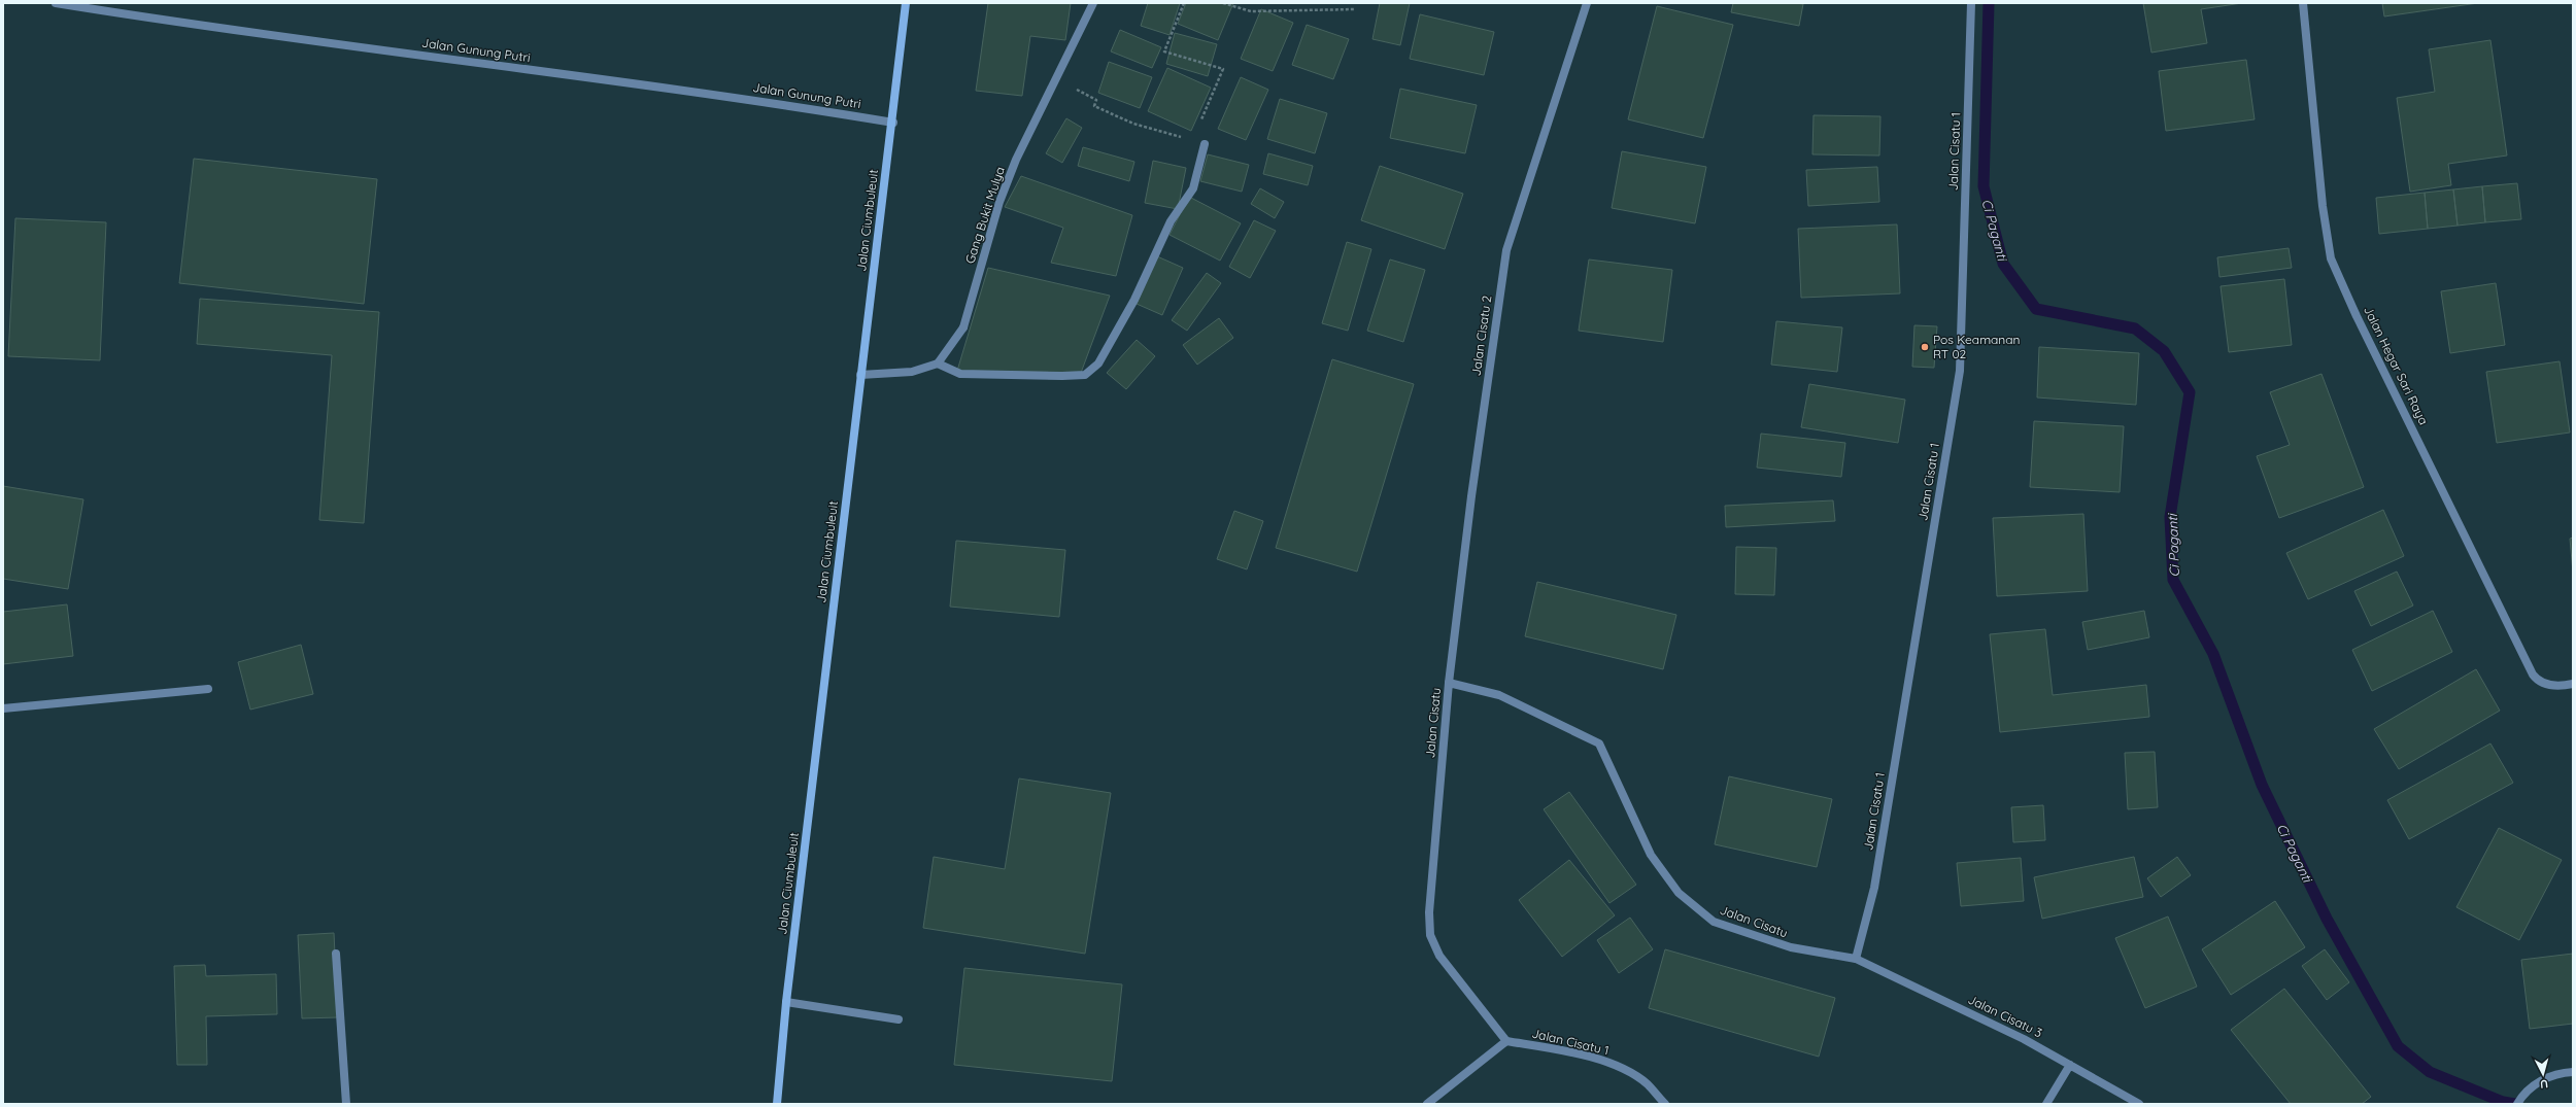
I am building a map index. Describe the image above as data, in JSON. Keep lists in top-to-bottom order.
{
  "streets": {
    "main road": ["Jalan Ciumbuleuit"],
    "street": [
      "Jalan Gunung Putri",
      "Jalan Cisatu 1",
      "Gang Bukit Mulya",
      "Jalan Cisatu 2",
      "Jalan Hegar Sari Raya",
      "Jalan Cisatu",
      "Jalan Cisatu 3"
    ]
  },
  "crossings": [
    ["Jalan Gunung Putri", "Jalan Ciumbuleuit"],
    ["Jalan Cisatu 1", "Jalan Cisatu"],
    ["Jalan Cisatu 1", "Jalan Cisatu 3"],
    ["Jalan Cisatu 2", "Jalan Cisatu"],
    ["Jalan Cisatu", "Jalan Cisatu 3"]
  ],
  "water": ["Ci Paganti"],
  "places": ["Pos Keamanan RT 02"],
  "north": "bottom"
}
